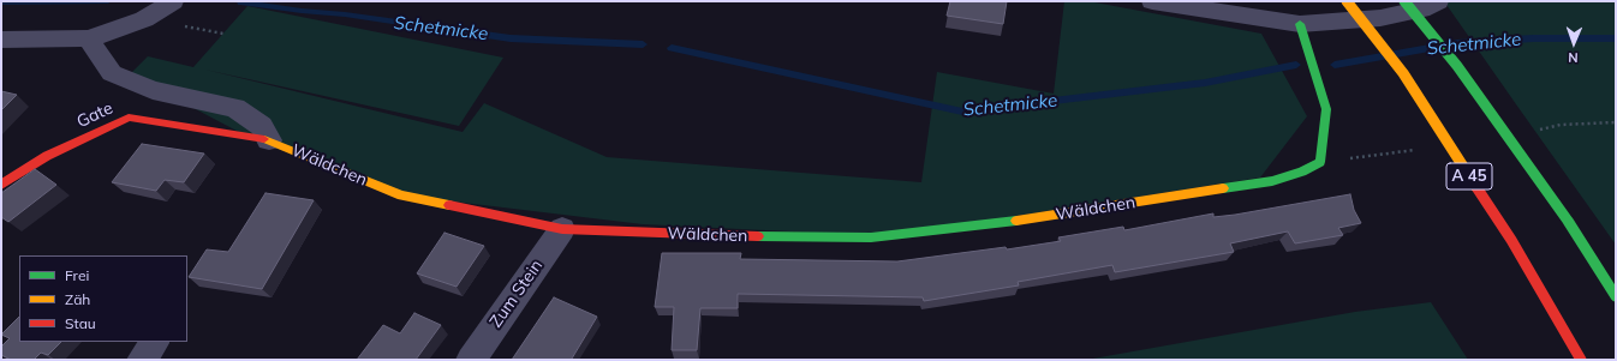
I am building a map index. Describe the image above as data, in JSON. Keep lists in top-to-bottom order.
{
  "streets": {
    "main road": ["Gate", "Wäldchen", "A 45"],
    "street": ["Zum Stein"]
  },
  "crossings": [
    ["Gate", "Wäldchen"],
    ["Wäldchen", "Zum Stein"]
  ],
  "water": ["Schetmicke"],
  "legend": ["Frei", "Zäh", "Stau"],
  "north": "bottom"
}
